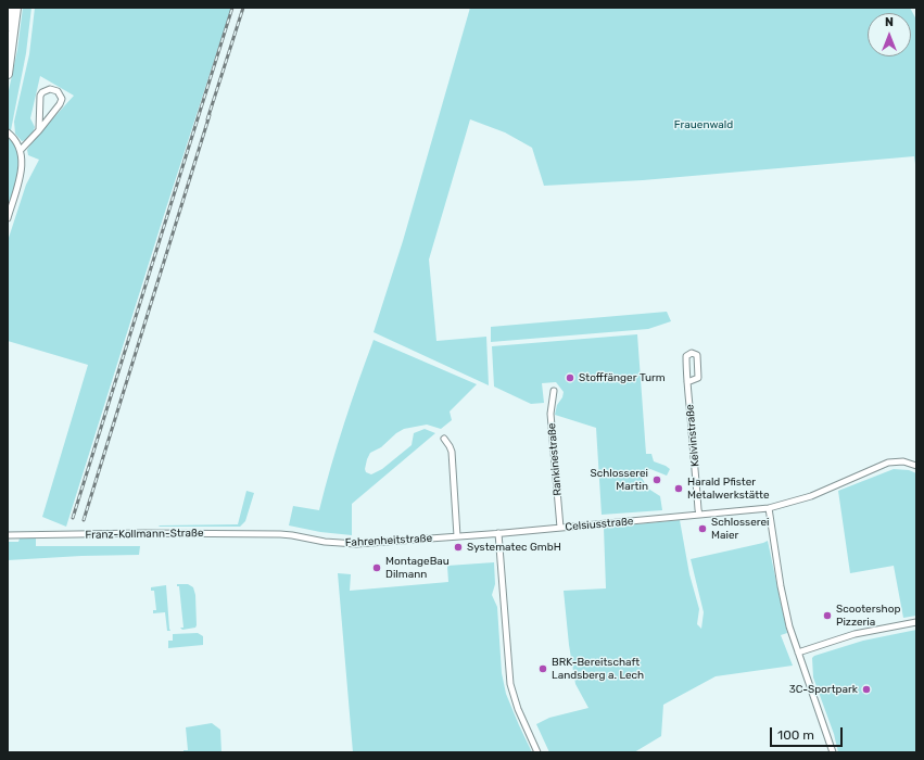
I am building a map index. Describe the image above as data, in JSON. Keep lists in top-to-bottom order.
{
  "streets": {
    "street": [
      "Kelvinstraße",
      "Rankinestraße",
      "Celsiusstraße",
      "Franz-Kollmann-Straße",
      "Fahrenheitstraße"
    ]
  },
  "crossings": [
    ["Kelvinstraße", "Celsiusstraße"],
    ["Rankinestraße", "Celsiusstraße"],
    ["Celsiusstraße", "Fahrenheitstraße"],
    ["Franz-Kollmann-Straße", "Fahrenheitstraße"]
  ],
  "parks": ["Frauenwald"],
  "places": [
    "Stofffänger Turm",
    "Schlosserei Martin",
    "Harald Pfister Metalwerkstätte",
    "Schlosserei Maier",
    "Systematec GmbH",
    "MontageBau Dilmann",
    "Scootershop Pizzeria",
    "BRK-Bereitschaft Landsberg a. Lech",
    "3C-Sportpark"
  ],
  "scale_bar": "100 m",
  "north": "top"
}
